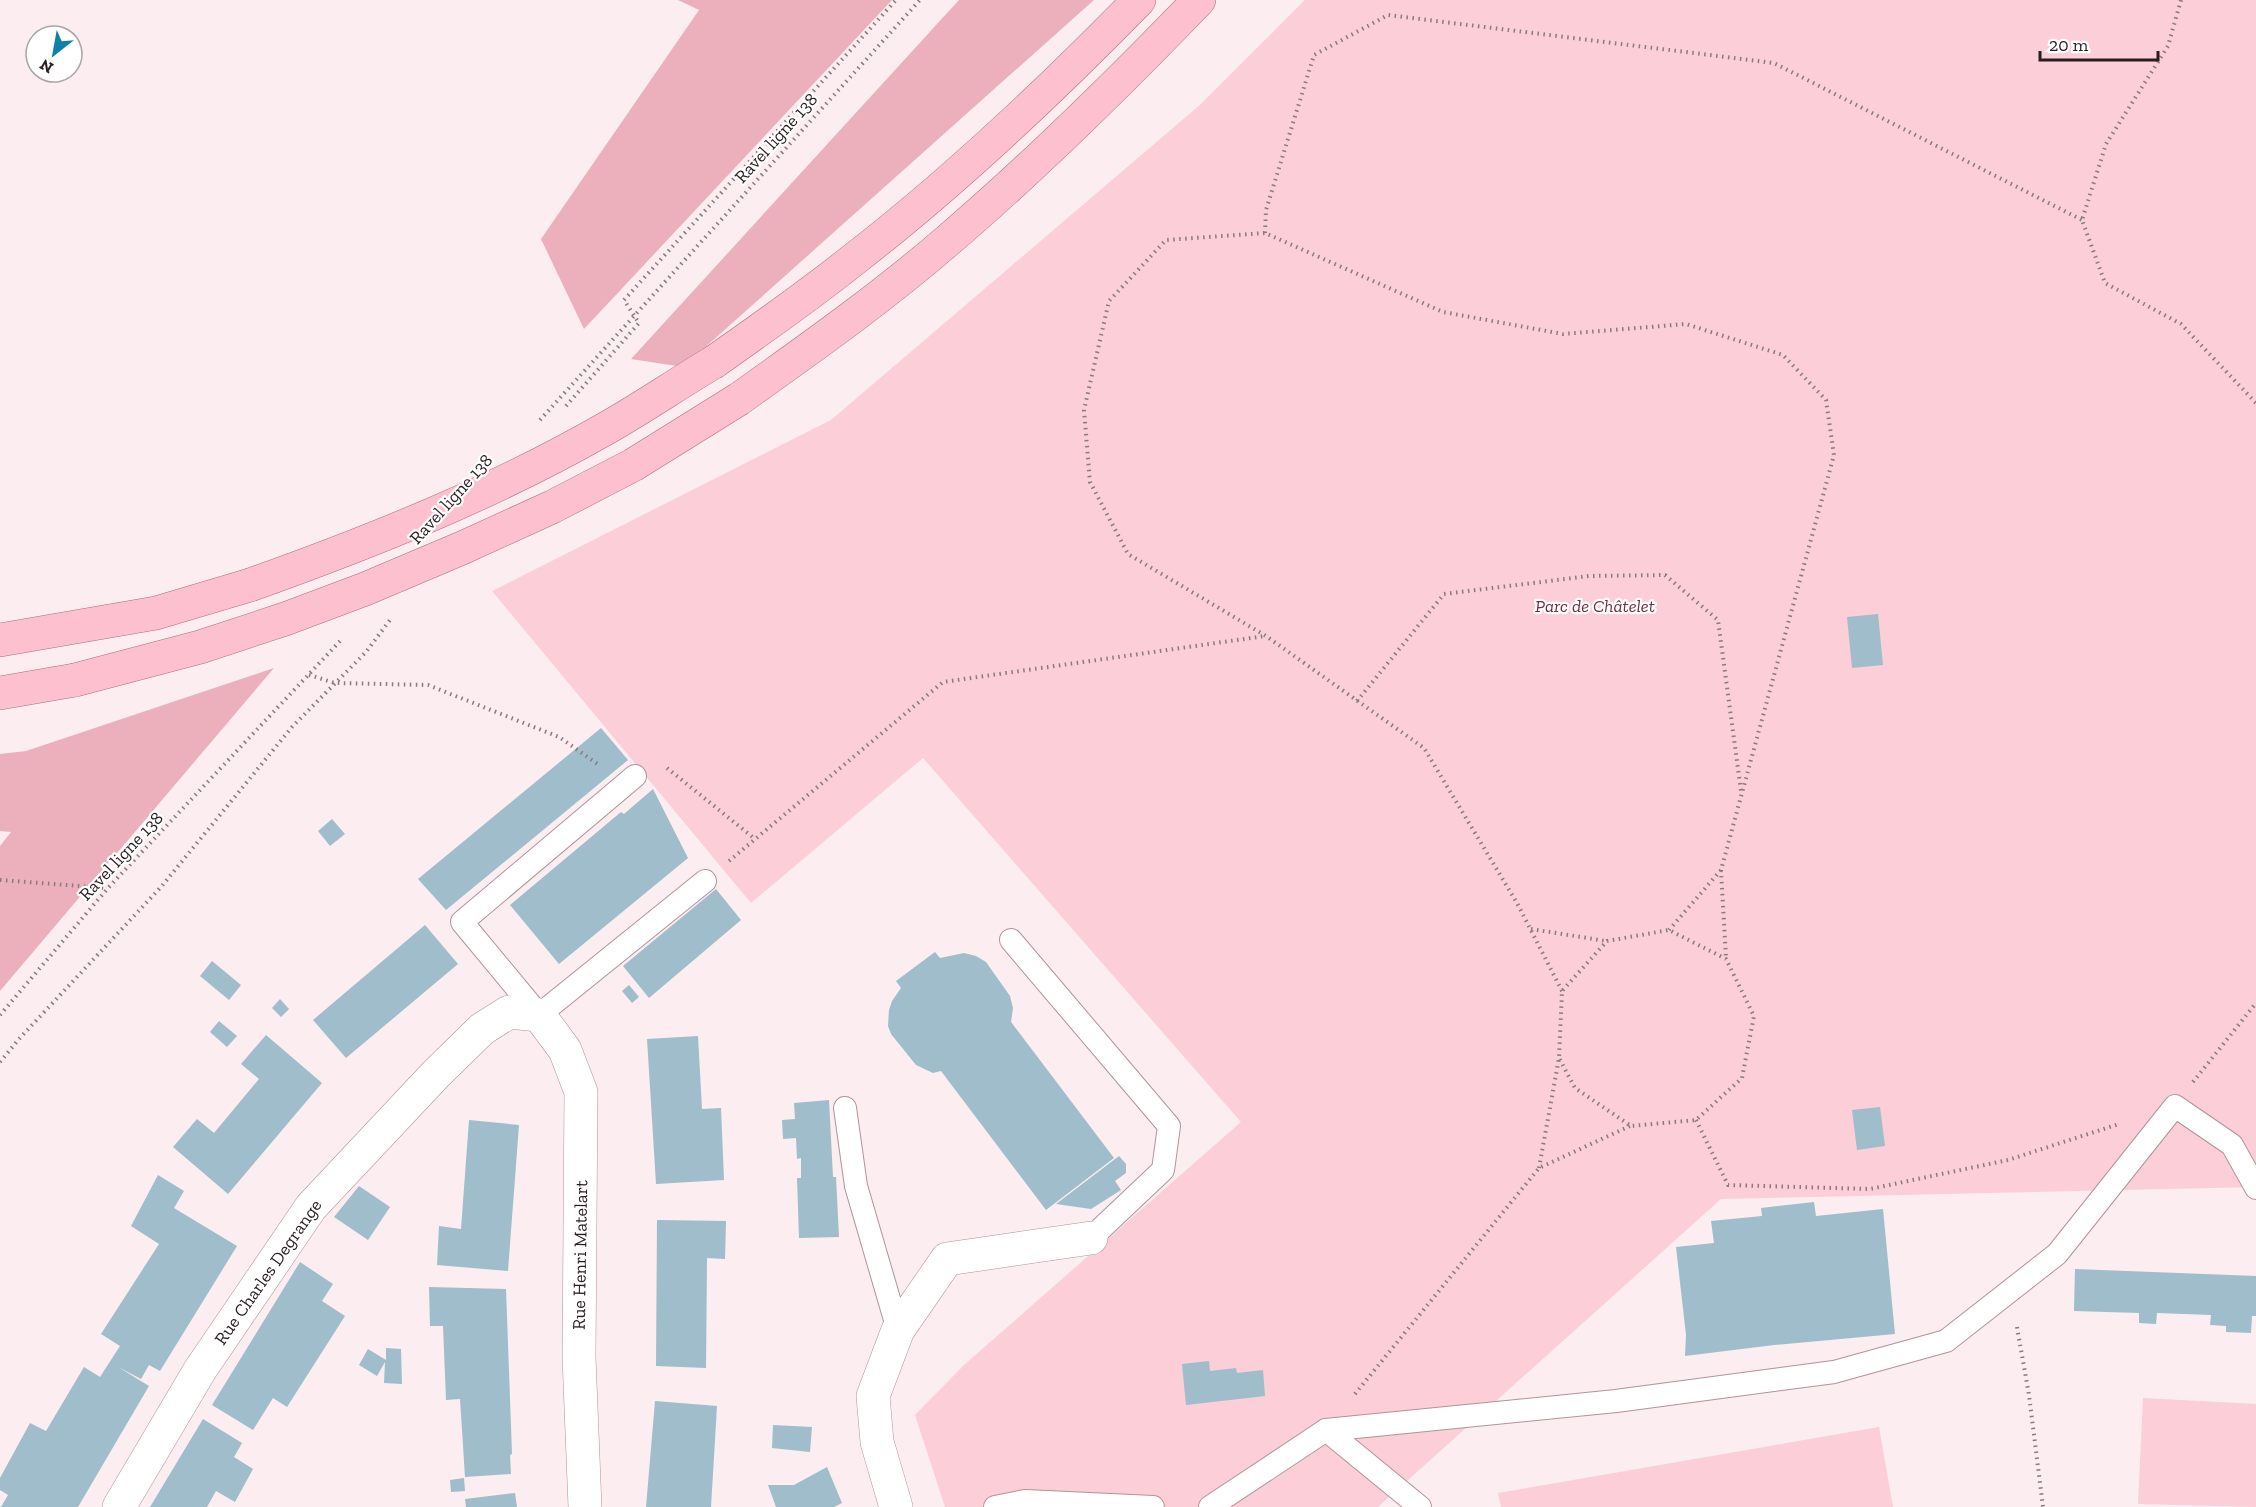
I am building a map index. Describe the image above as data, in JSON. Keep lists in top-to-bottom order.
{
  "streets": {
    "street": ["Rue Henri Matelart", "Rue Charles Degrange"],
    "path": ["Ravel ligne 138"]
  },
  "crossings": [
    ["Rue Henri Matelart", "Rue Charles Degrange"]
  ],
  "parks": ["Parc de Châtelet"],
  "scale_bar": "20 m",
  "north": "bottom left"
}
